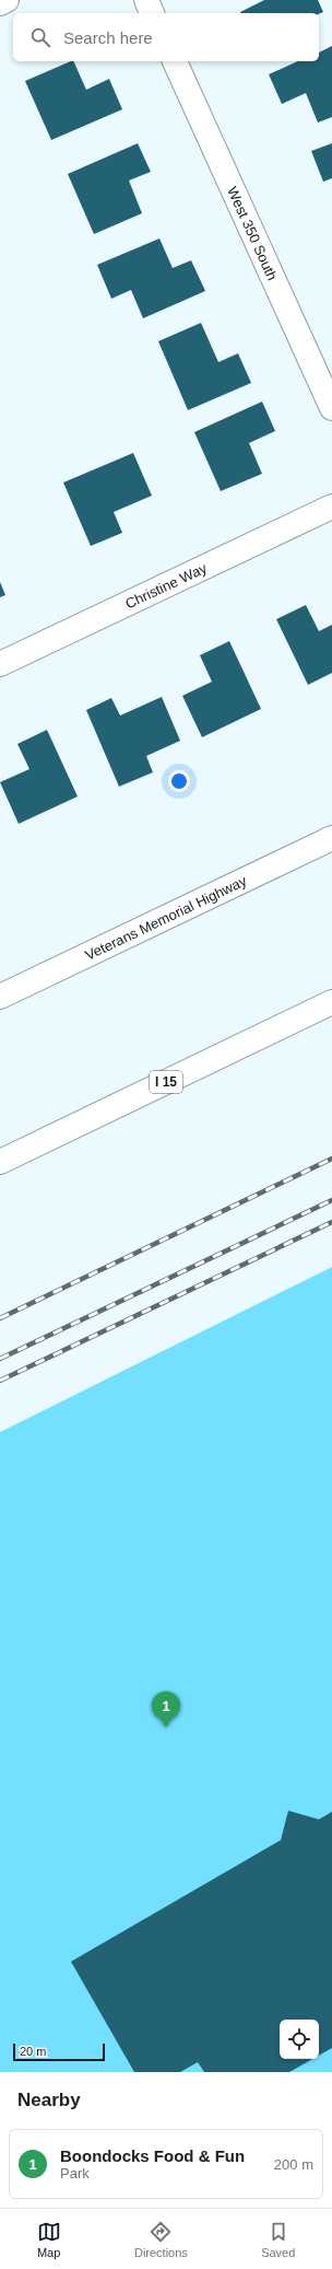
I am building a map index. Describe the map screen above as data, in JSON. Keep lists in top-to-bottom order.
{
  "streets": {
    "main road": [
      "West 350 South",
      "Christine Way",
      "Veterans Memorial Highway",
      "I 15"
    ]
  },
  "scale_bar": "20 m",
  "page": {
    "search": "Search here",
    "pins": "1",
    "scale": "20 m",
    "heading": "Nearby",
    "list": [
      {
        "mark": "1",
        "name": "Boondocks Food & Fun",
        "note": "Park",
        "value": "200 m"
      }
    ],
    "nav": ["Map", "Directions", "Saved"]
  }
}
